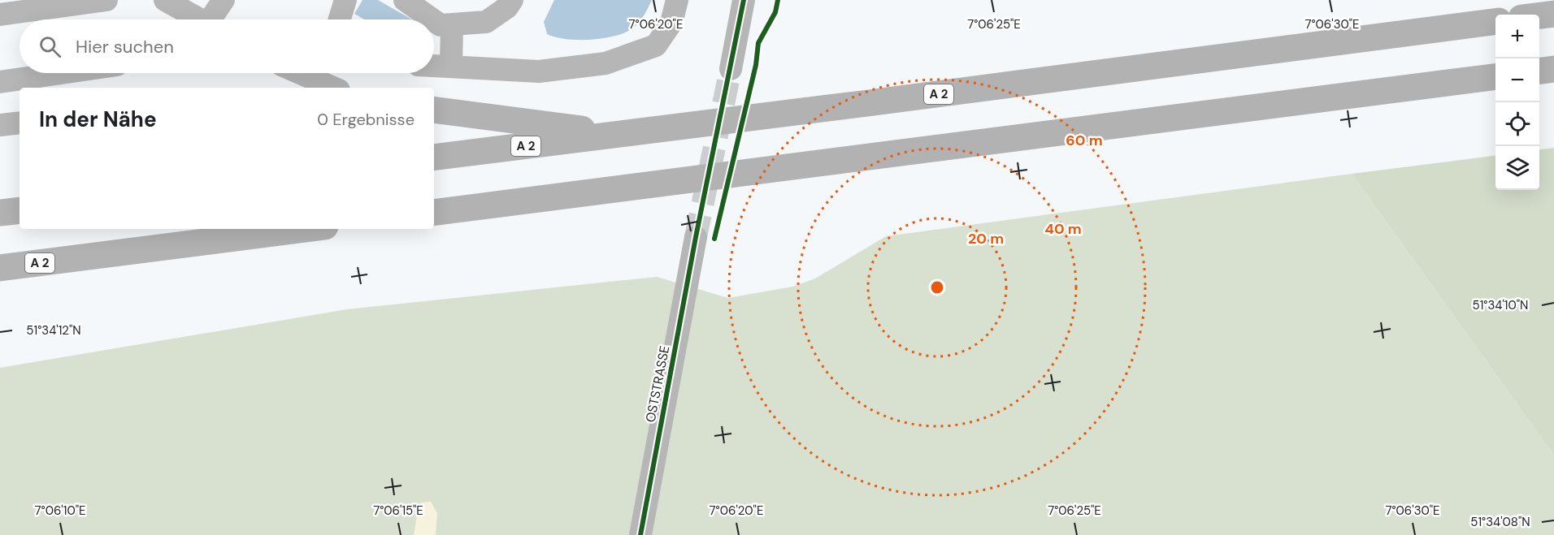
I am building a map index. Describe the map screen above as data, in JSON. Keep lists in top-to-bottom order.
{
  "streets": {
    "highway": ["A 2"],
    "street": ["OSTSTRASSE"]
  },
  "page": {
    "map_buttons": ["+", "−"],
    "search": "Hier suchen",
    "heading": ["In der Nähe", "0 Ergebnisse"]
  },
  "coordinates": [
    "7°06'20\"E",
    "7°06'25\"E",
    "7°06'30\"E",
    "51°34'10\"N",
    "51°34'12\"N",
    "7°06'10\"E",
    "7°06'15\"E",
    "51°34'08\"N"
  ],
  "rings": ["60 m", "40 m", "20 m"]
}
